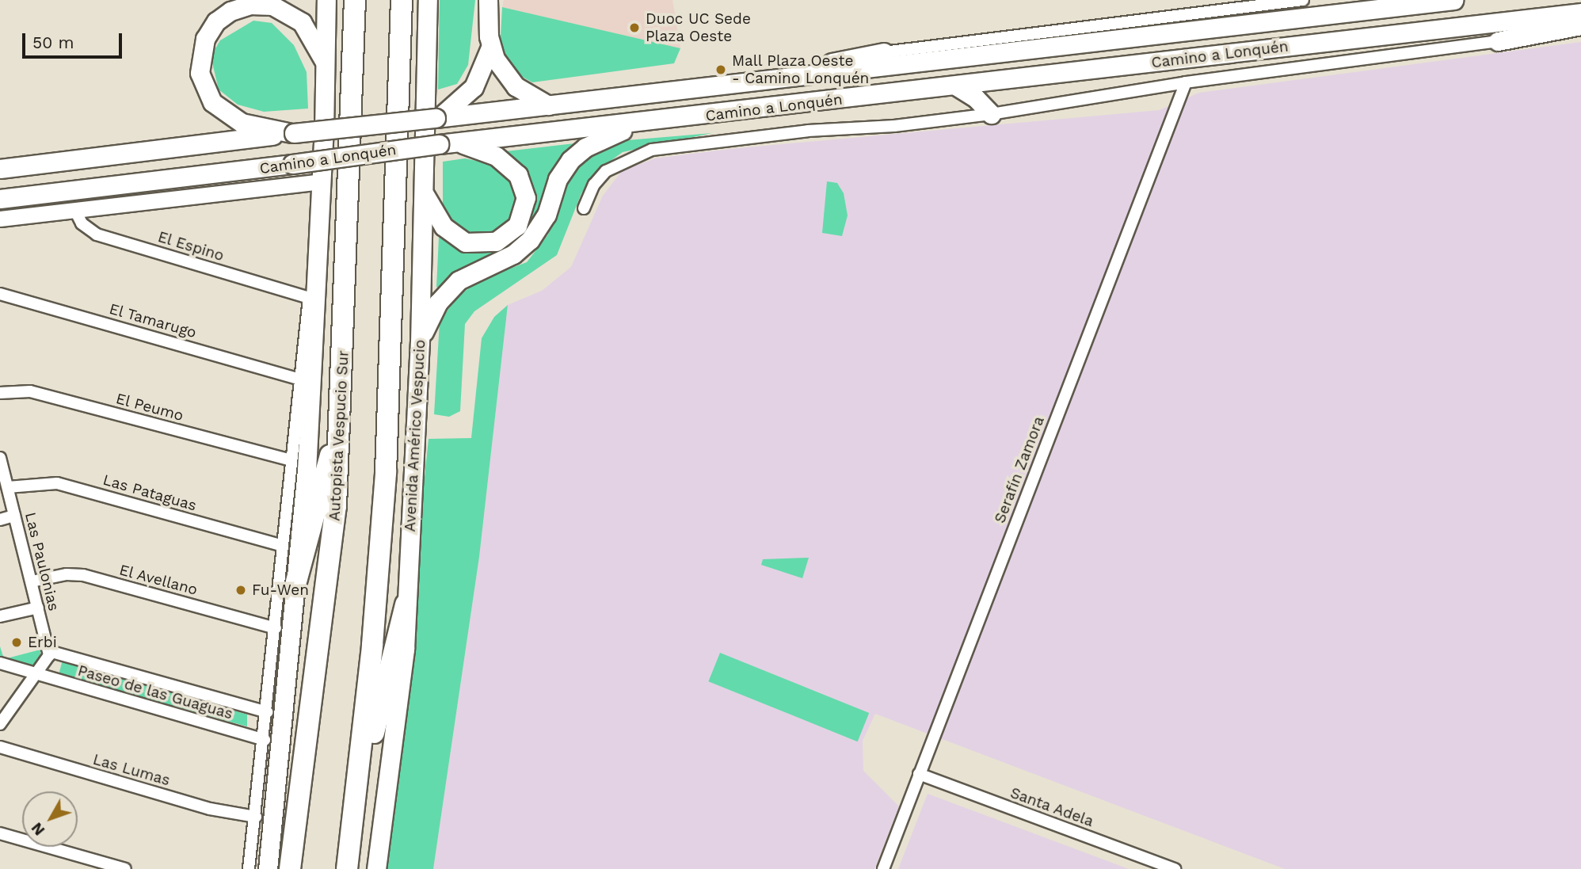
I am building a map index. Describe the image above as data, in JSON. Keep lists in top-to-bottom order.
{
  "streets": {
    "highway": ["Autopista Vespucio Sur"],
    "main road": ["Camino a Lonquén", "Avenida Américo Vespucio"],
    "street": [
      "El Espino",
      "El Tamarugo",
      "El Peumo",
      "Serafín Zamora",
      "Las Pataguas",
      "Las Paulonias",
      "El Avellano",
      "Paseo de las Guaguas",
      "Las Lumas",
      "Santa Adela"
    ]
  },
  "crossings": [
    ["Camino a Lonquén", "El Espino"],
    ["Camino a Lonquén", "Serafín Zamora"],
    ["Serafín Zamora", "Santa Adela"],
    ["Las Pataguas", "Las Paulonias"],
    ["Las Paulonias", "El Avellano"],
    ["Las Paulonias", "Paseo de las Guaguas"]
  ],
  "places": [
    "Duoc UC Sede Plaza Oeste",
    "Mall Plaza Oeste - Camino Lonquén",
    "Fu-Wen",
    "Erbi"
  ],
  "scale_bar": "50 m",
  "north": "bottom left"
}
